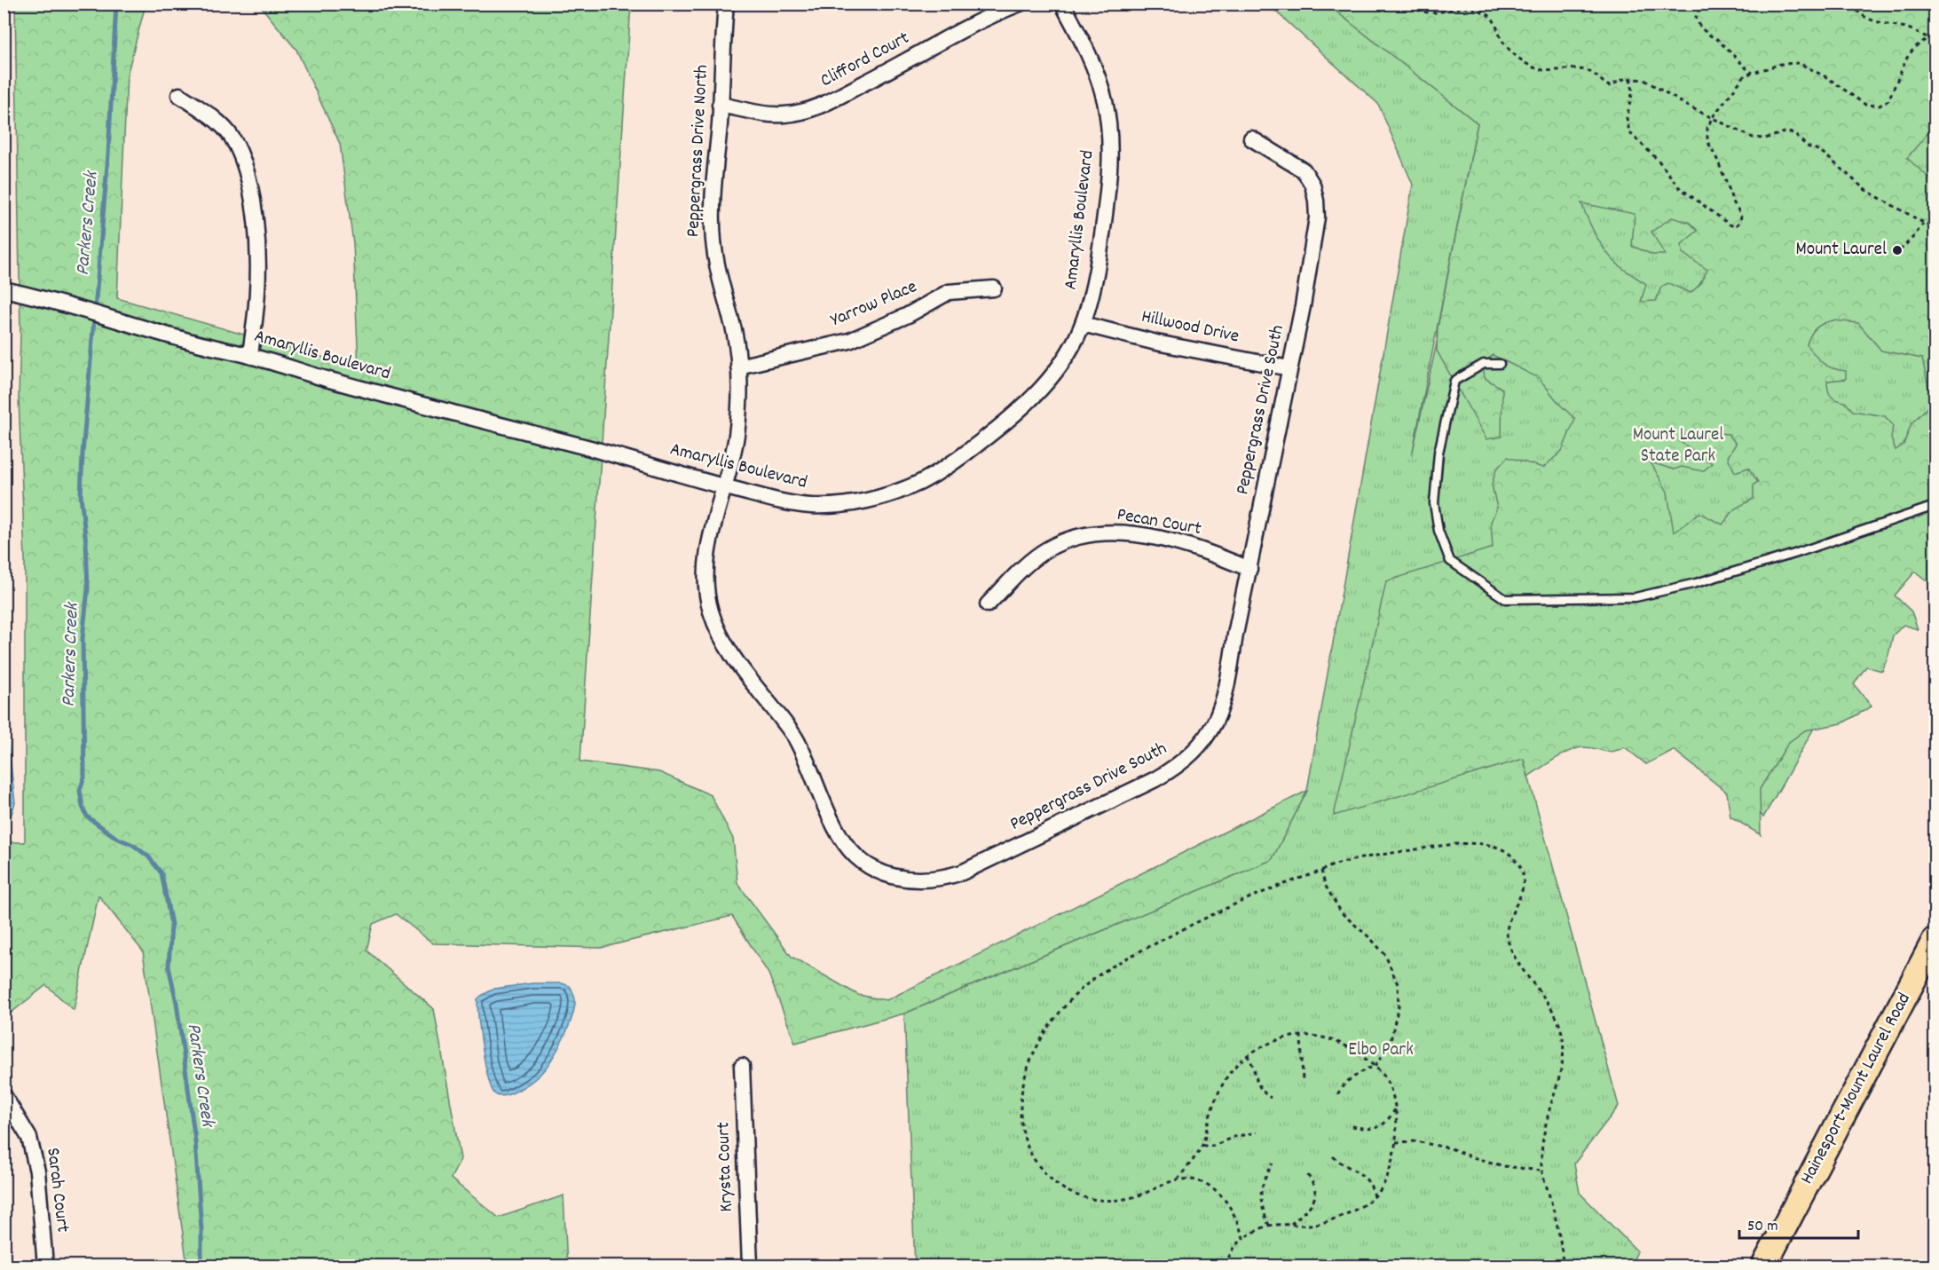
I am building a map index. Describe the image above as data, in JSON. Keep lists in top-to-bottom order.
{
  "streets": {
    "main road": ["Hainesport-Mount Laurel Road"],
    "street": [
      "Clifford Court",
      "Peppergrass Drive North",
      "Amaryllis Boulevard",
      "Yarrow Place",
      "Hillwood Drive",
      "Peppergrass Drive South",
      "Pecan Court",
      "Krysta Court",
      "Sarah Court"
    ]
  },
  "crossings": [
    ["Clifford Court", "Peppergrass Drive North"],
    ["Peppergrass Drive North", "Amaryllis Boulevard"],
    ["Peppergrass Drive North", "Yarrow Place"],
    ["Peppergrass Drive North", "Peppergrass Drive South"],
    ["Amaryllis Boulevard", "Hillwood Drive"],
    ["Amaryllis Boulevard", "Peppergrass Drive South"],
    ["Hillwood Drive", "Peppergrass Drive South"],
    ["Peppergrass Drive South", "Pecan Court"]
  ],
  "water": ["Parkers Creek"],
  "parks": ["Mount Laurel State Park", "Elbo Park"],
  "places": ["Mount Laurel"],
  "scale_bar": "50 m"
}
